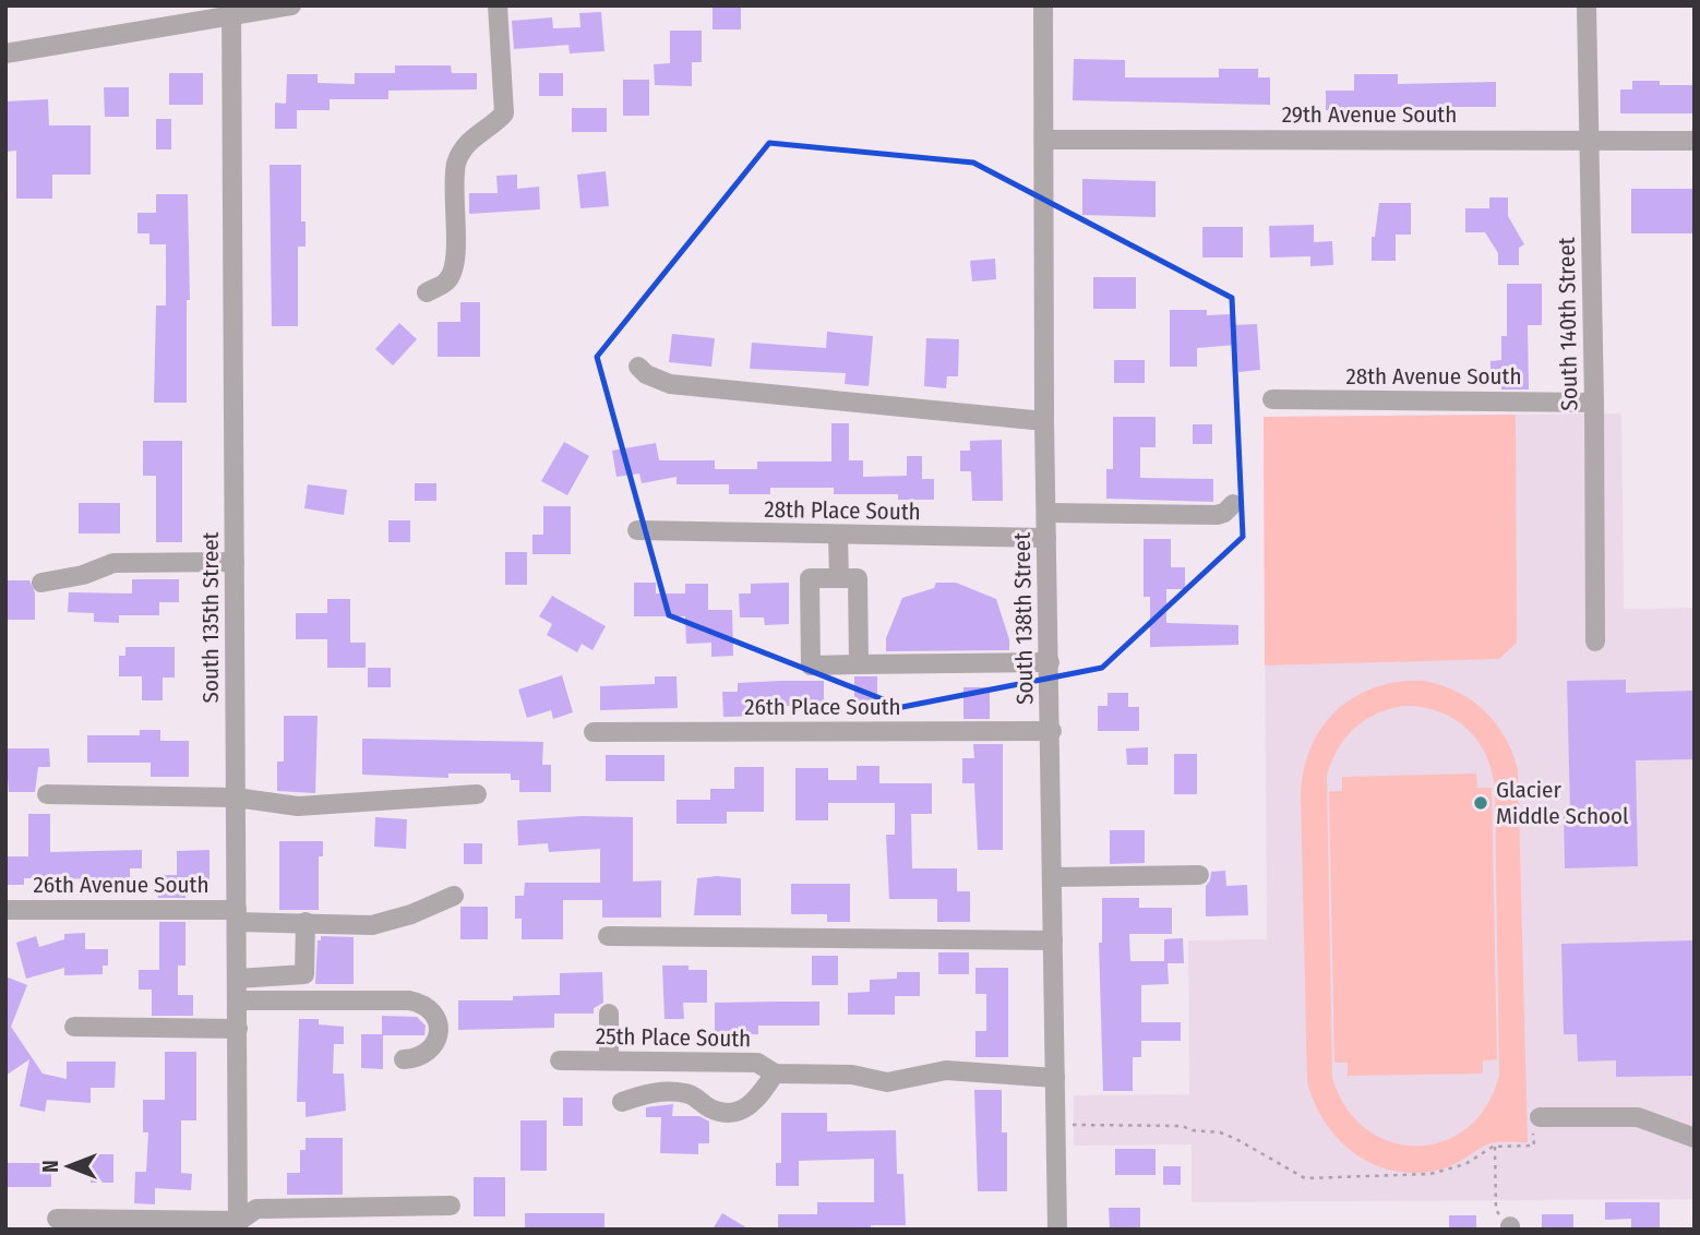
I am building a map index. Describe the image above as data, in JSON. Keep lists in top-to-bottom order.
{
  "streets": {
    "street": [
      "29th Avenue South",
      "South 140th Street",
      "28th Avenue South",
      "28th Place South",
      "South 135th Street",
      "South 138th Street",
      "26th Place South",
      "26th Avenue South",
      "25th Place South"
    ]
  },
  "crossings": [
    ["29th Avenue South", "South 140th Street"],
    ["29th Avenue South", "South 138th Street"],
    ["South 140th Street", "28th Avenue South"],
    ["28th Place South", "South 138th Street"],
    ["South 135th Street", "26th Avenue South"],
    ["South 138th Street", "26th Place South"],
    ["South 138th Street", "25th Place South"]
  ],
  "places": ["Glacier Middle School"],
  "north": "left"
}
